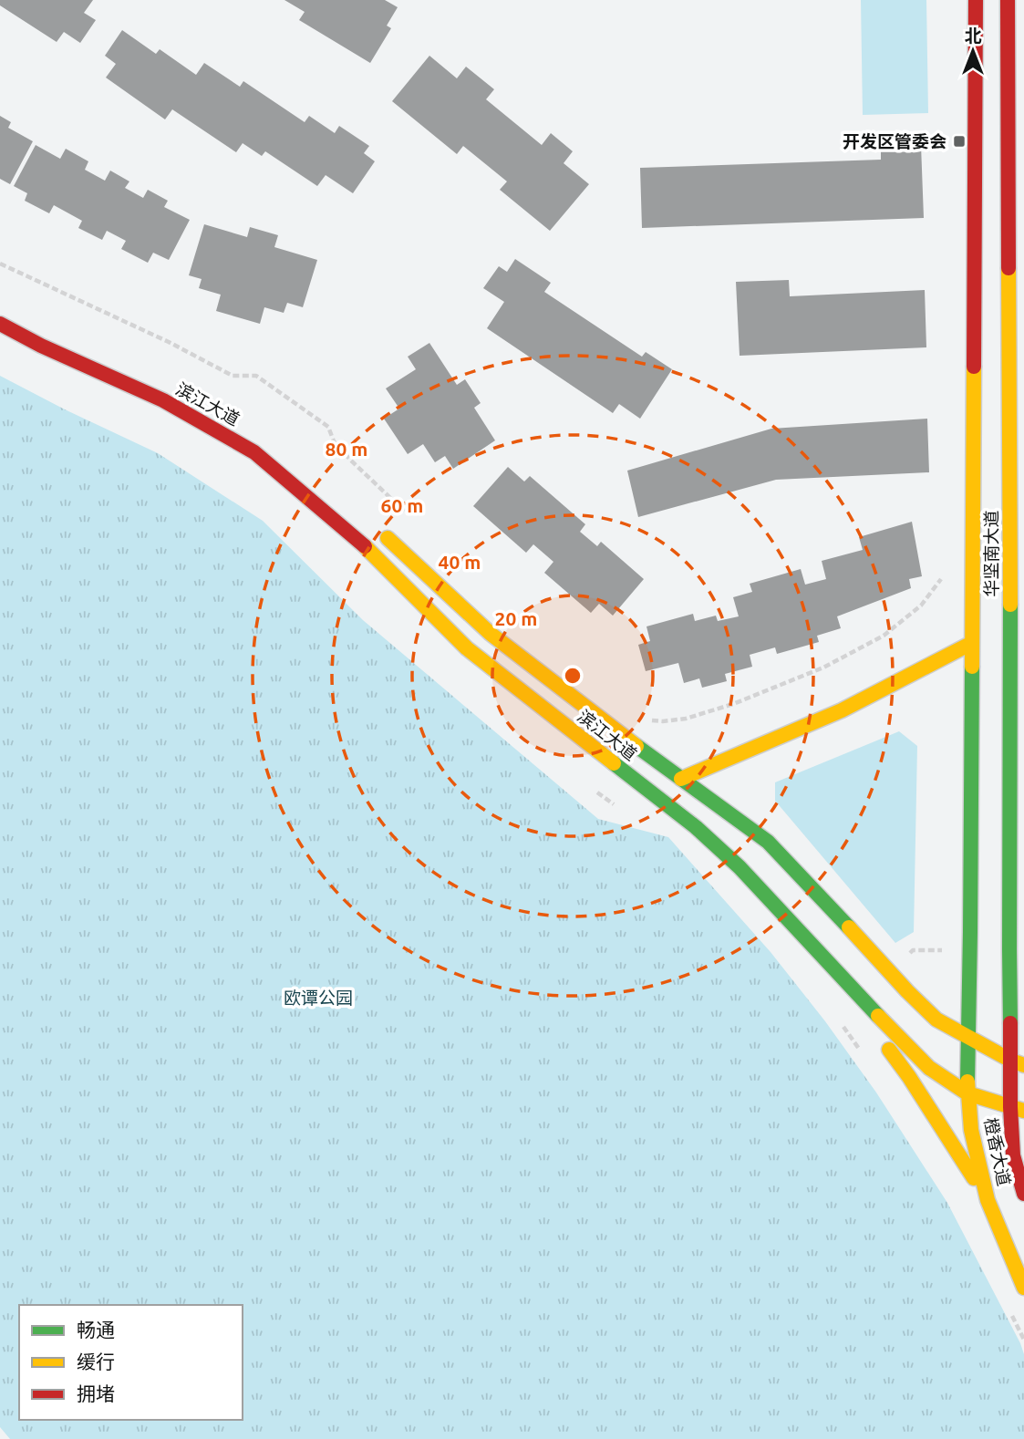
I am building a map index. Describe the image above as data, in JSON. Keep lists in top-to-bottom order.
{
  "streets": {
    "main road": ["滨江大道", "华坚南大道", "橙香大道"]
  },
  "crossings": [
    ["滨江大道", "华坚南大道"],
    ["滨江大道", "橙香大道"],
    ["华坚南大道", "橙香大道"]
  ],
  "parks": ["欧谭公园"],
  "places": {
    "transit": ["开发区管委会"]
  },
  "legend": ["畅通", "缓行", "拥堵"],
  "north": "top",
  "rings": [
    "80 m",
    "60 m",
    "40 m",
    "20 m"
  ]
}
